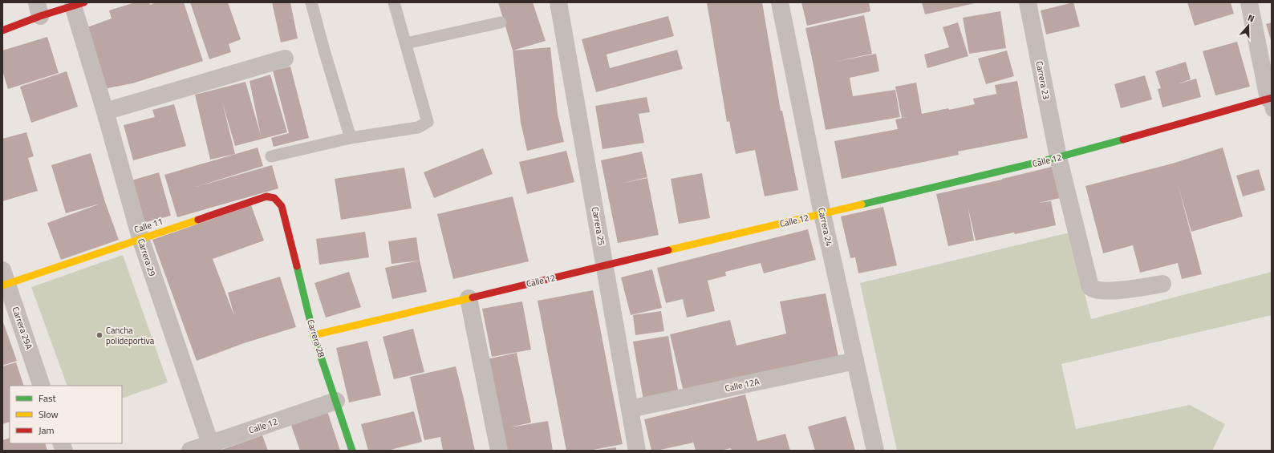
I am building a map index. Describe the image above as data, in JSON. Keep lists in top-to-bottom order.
{
  "streets": {
    "street": [
      "Carrera 23",
      "Calle 12",
      "Calle 11",
      "Carrera 25",
      "Carrera 24",
      "Carrera 29",
      "Carrera 29A",
      "Carrera 28",
      "Calle 12A"
    ]
  },
  "crossings": [
    ["Carrera 23", "Calle 12"],
    ["Calle 12", "Carrera 25"],
    ["Calle 12", "Carrera 24"],
    ["Calle 12", "Carrera 29"],
    ["Calle 12", "Carrera 28"],
    ["Calle 11", "Carrera 29"],
    ["Calle 11", "Carrera 29A"],
    ["Calle 11", "Carrera 28"],
    ["Carrera 25", "Calle 12A"],
    ["Carrera 24", "Calle 12A"]
  ],
  "places": ["Cancha polideportiva"],
  "legend": ["Fast", "Slow", "Jam"],
  "north": "top"
}
